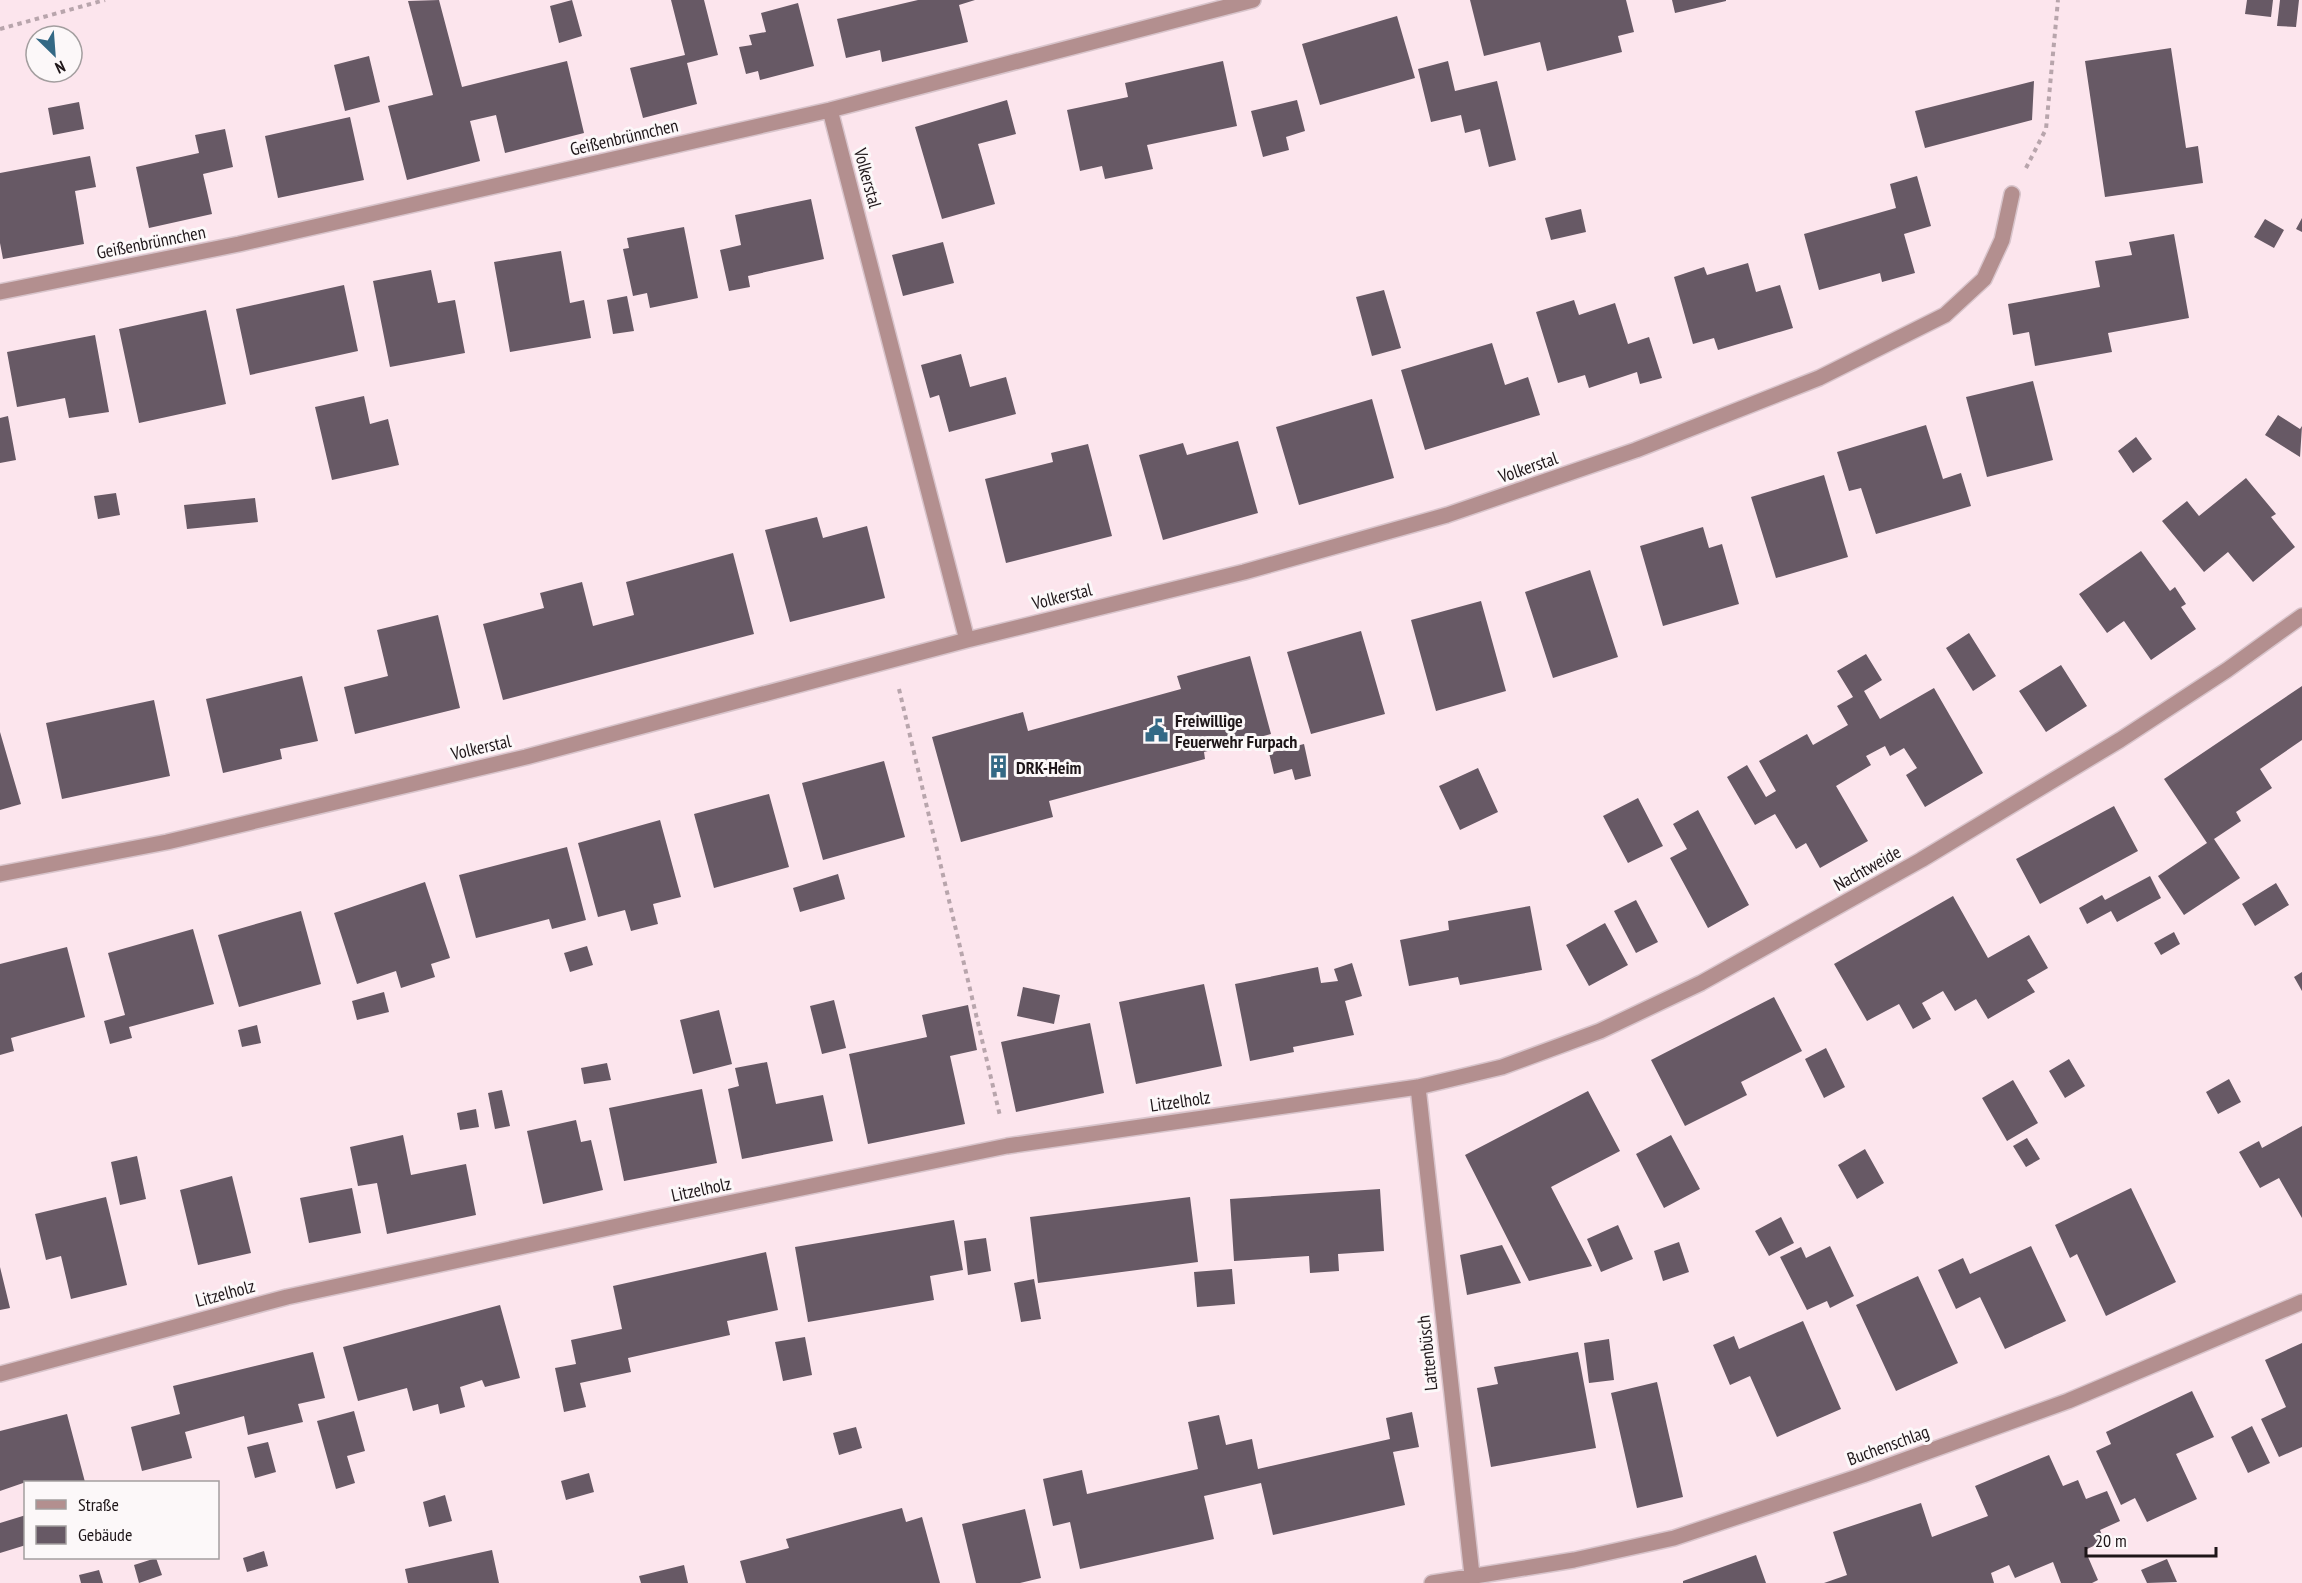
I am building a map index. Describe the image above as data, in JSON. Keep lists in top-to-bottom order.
{
  "streets": {
    "street": [
      "Geißenbrünnchen",
      "Volkerstal",
      "Nachtweide",
      "Litzelholz",
      "Lattenbüsch",
      "Buchenschlag"
    ]
  },
  "crossings": [
    ["Geißenbrünnchen", "Volkerstal"],
    ["Nachtweide", "Litzelholz"],
    ["Nachtweide", "Lattenbüsch"],
    ["Litzelholz", "Lattenbüsch"],
    ["Lattenbüsch", "Buchenschlag"]
  ],
  "places": {
    "public building": ["Freiwillige Feuerwehr Furpach"],
    "building": ["DRK-Heim"]
  },
  "legend": ["Straße", "Gebäude"],
  "scale_bar": "20 m",
  "north": "bottom right"
}
